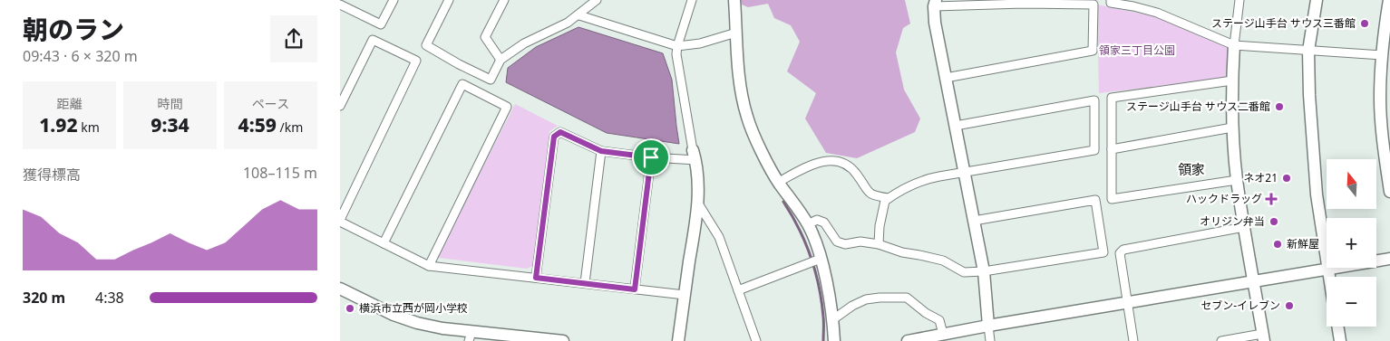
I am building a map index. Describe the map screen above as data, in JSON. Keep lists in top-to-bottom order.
{
  "districts": ["領家"],
  "parks": ["領家三丁目公園"],
  "places": {
    "other": [
      "ステージ山手台 サウス三番館",
      "ステージ山手台 サウス二番館",
      "ネオ21",
      "オリジン弁当",
      "新鮮屋",
      "セブン-イレブン",
      "横浜市立西が岡小学校"
    ],
    "health": ["ハックドラッグ"]
  },
  "north": "top",
  "page": {
    "heading": ["朝のラン", "09:43 · 6 × 320 m"],
    "stats": [
      ["距離", "1.92 km"],
      ["時間", "9:34"],
      ["ペース", "4:59 /km"]
    ],
    "chart": ["獲得標高", "108–115 m"],
    "map_buttons": ["+", "−"],
    "list": [
      {
        "name": "320 m",
        "note": "4:38"
      }
    ]
  }
}
